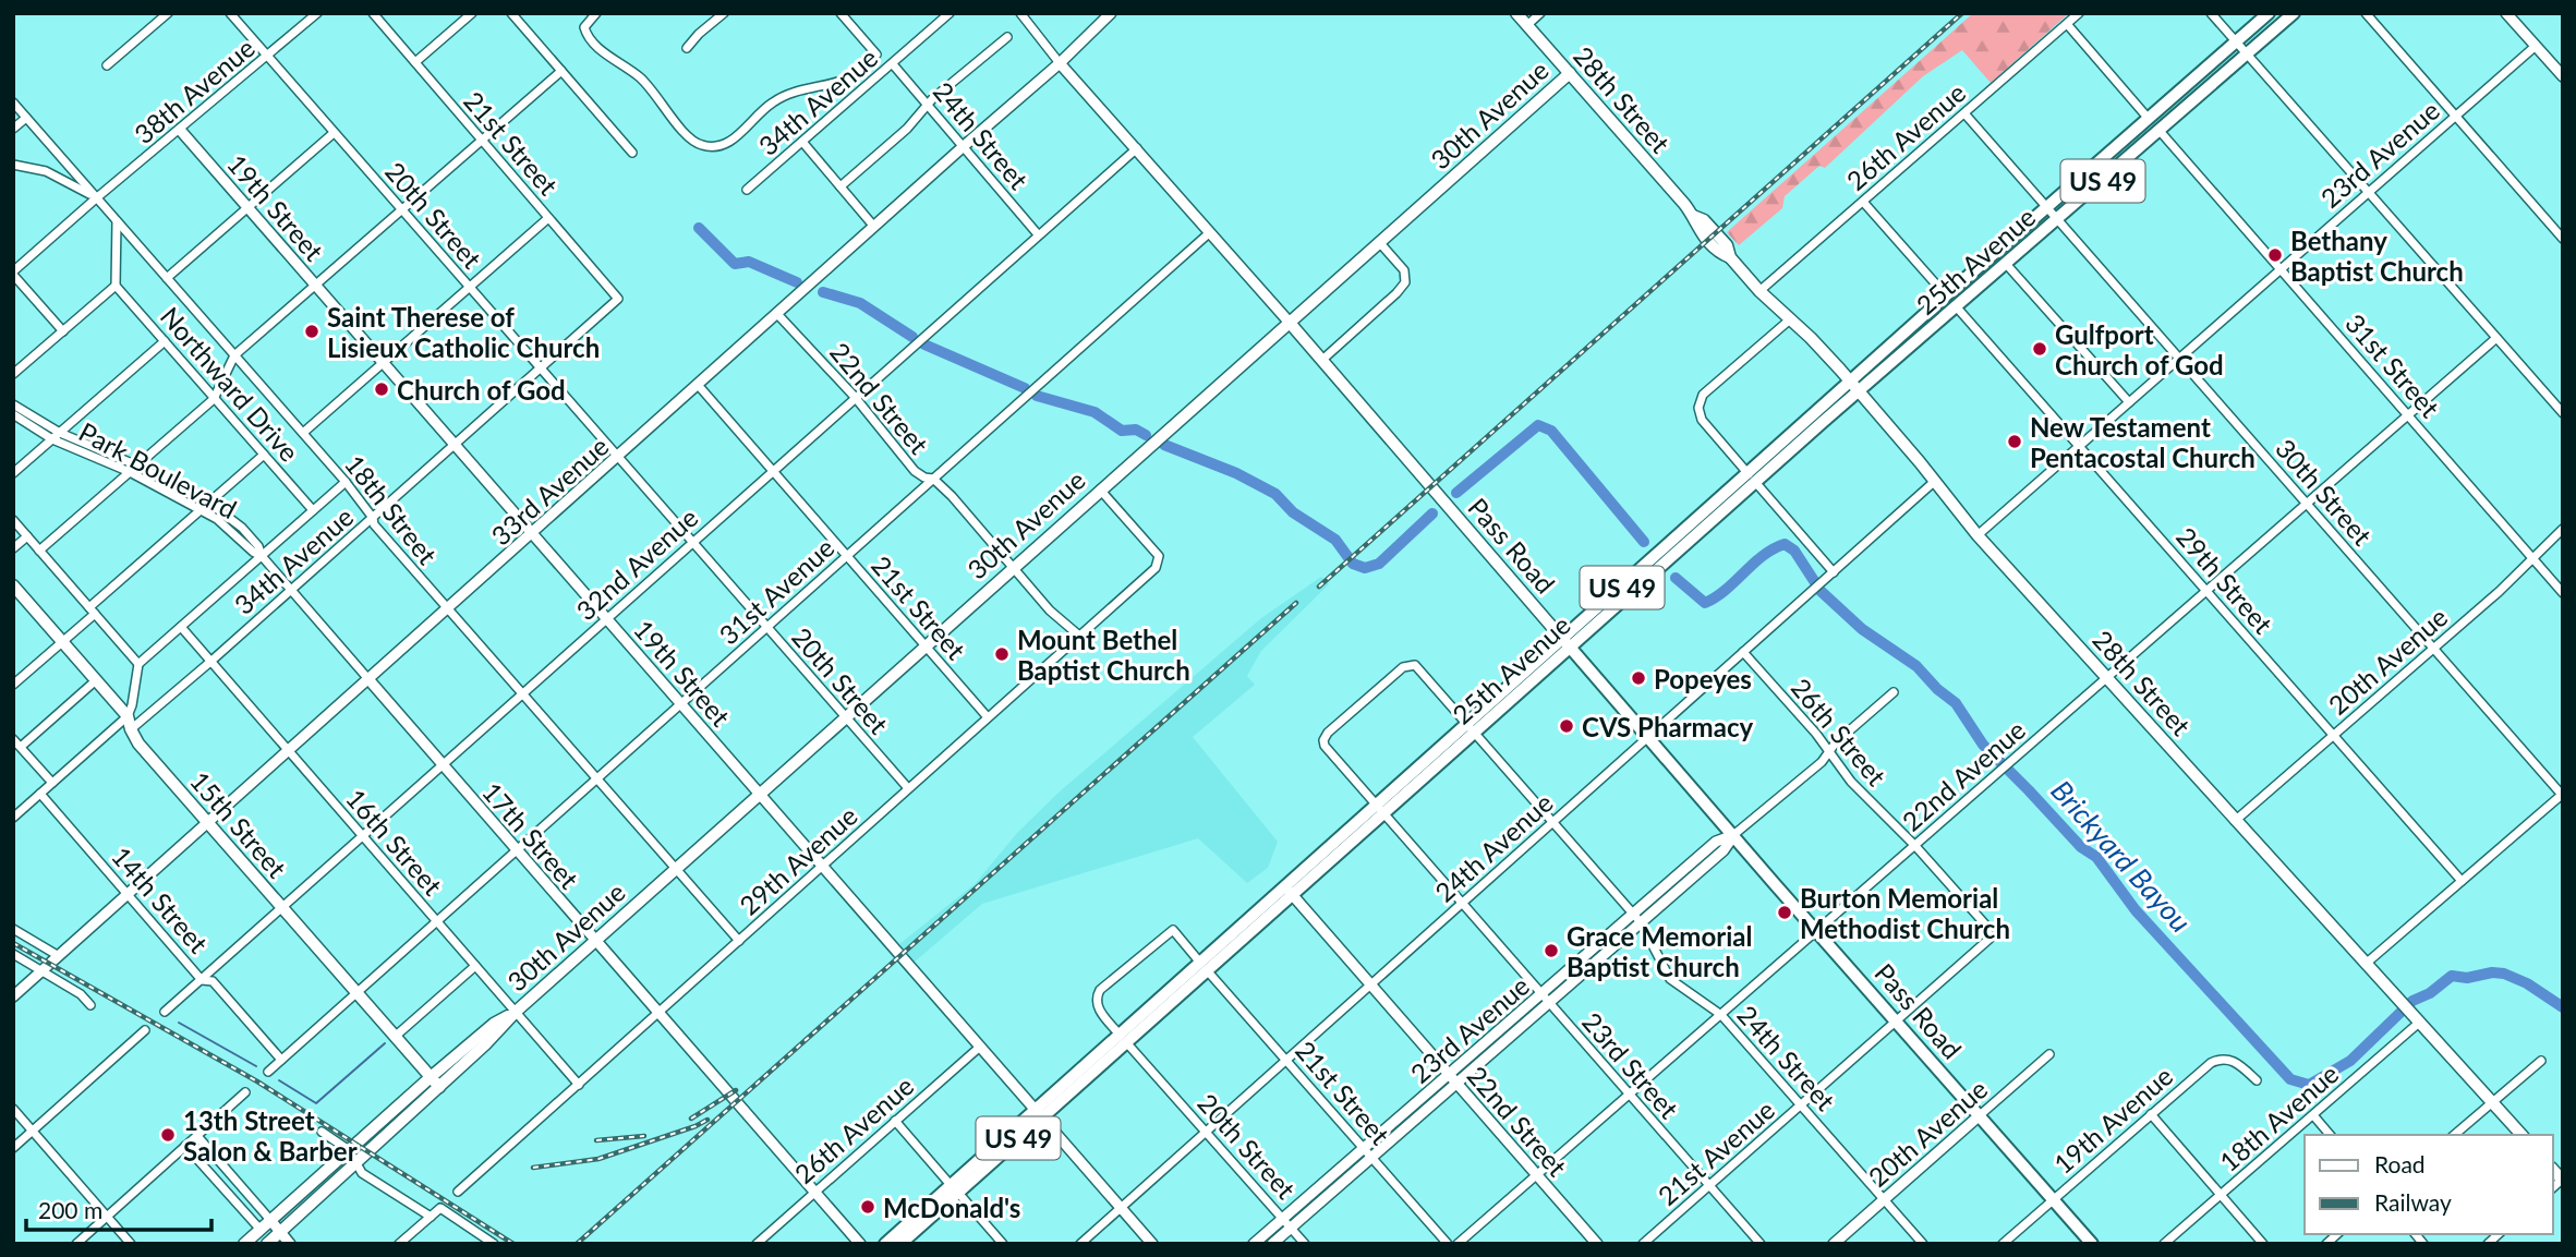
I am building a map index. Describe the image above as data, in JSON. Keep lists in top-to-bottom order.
{
  "streets": {
    "main road": [
      "28th Street",
      "30th Avenue",
      "US 49",
      "25th Avenue",
      "Pass Road",
      "15th Street"
    ],
    "street": [
      "38th Avenue",
      "34th Avenue",
      "24th Street",
      "26th Avenue",
      "21st Street",
      "23rd Avenue",
      "19th Street",
      "20th Street",
      "31st Street",
      "Northward Drive",
      "22nd Street",
      "Park Boulevard",
      "33rd Avenue",
      "30th Street",
      "18th Street",
      "32nd Avenue",
      "29th Street",
      "31st Avenue",
      "20th Avenue",
      "26th Street",
      "22nd Avenue",
      "17th Street",
      "16th Street",
      "24th Avenue",
      "29th Avenue",
      "14th Street",
      "23rd Street",
      "18th Avenue",
      "19th Avenue",
      "21st Avenue"
    ]
  },
  "crossings": [
    ["38th Avenue", "19th Street"],
    ["38th Avenue", "20th Street"],
    ["38th Avenue", "18th Street"],
    ["28th Street", "30th Avenue"],
    ["28th Street", "26th Avenue"],
    ["28th Street", "23rd Avenue"],
    ["28th Street", "25th Avenue"],
    ["28th Street", "20th Avenue"],
    ["28th Street", "22nd Avenue"],
    ["28th Street", "24th Avenue"],
    ["28th Street", "18th Avenue"],
    ["34th Avenue", "24th Street"],
    ["34th Avenue", "21st Street"],
    ["34th Avenue", "19th Street"],
    ["34th Avenue", "20th Street"],
    ["34th Avenue", "18th Street"],
    ["34th Avenue", "15th Street"],
    ["34th Avenue", "17th Street"],
    ["34th Avenue", "16th Street"],
    ["30th Avenue", "21st Street"],
    ["30th Avenue", "19th Street"],
    ["30th Avenue", "20th Street"],
    ["30th Avenue", "22nd Street"],
    ["30th Avenue", "18th Street"],
    ["30th Avenue", "Pass Road"],
    ["30th Avenue", "15th Street"],
    ["30th Avenue", "17th Street"],
    ["30th Avenue", "16th Street"],
    ["30th Avenue", "29th Avenue"],
    ["24th Street", "23rd Avenue"],
    ["24th Street", "25th Avenue"],
    ["24th Street", "33rd Avenue"],
    ["24th Street", "32nd Avenue"],
    ["24th Street", "20th Avenue"],
    ["24th Street", "22nd Avenue"],
    ["24th Street", "24th Avenue"],
    ["24th Street", "23rd Street"],
    ["24th Street", "21st Avenue"],
    ["26th Avenue", "19th Street"],
    ["26th Avenue", "30th Street"],
    ["26th Avenue", "17th Street"],
    ["21st Street", "23rd Avenue"],
    ["21st Street", "20th Street"],
    ["21st Street", "25th Avenue"],
    ["21st Street", "33rd Avenue"],
    ["21st Street", "32nd Avenue"],
    ["21st Street", "31st Avenue"],
    ["21st Street", "24th Avenue"],
    ["21st Street", "29th Avenue"],
    ["23rd Avenue", "20th Street"],
    ["23rd Avenue", "31st Street"],
    ["23rd Avenue", "22nd Street"],
    ["23rd Avenue", "30th Street"],
    ["23rd Avenue", "Pass Road"],
    ["23rd Avenue", "29th Street"],
    ["23rd Avenue", "23rd Street"],
    ["19th Street", "25th Avenue"],
    ["19th Street", "33rd Avenue"],
    ["19th Street", "32nd Avenue"],
    ["19th Street", "31st Avenue"],
    ["19th Street", "24th Avenue"],
    ["19th Street", "29th Avenue"],
    ["20th Street", "25th Avenue"],
    ["20th Street", "33rd Avenue"],
    ["20th Street", "32nd Avenue"],
    ["20th Street", "31st Avenue"],
    ["20th Street", "24th Avenue"],
    ["20th Street", "29th Avenue"],
    ["25th Avenue", "31st Street"],
    ["25th Avenue", "22nd Street"],
    ["25th Avenue", "30th Street"],
    ["25th Avenue", "Pass Road"],
    ["25th Avenue", "29th Street"],
    ["25th Avenue", "23rd Street"],
    ["31st Street", "20th Avenue"],
    ["31st Street", "22nd Avenue"],
    ["22nd Street", "33rd Avenue"],
    ["22nd Street", "32nd Avenue"],
    ["22nd Street", "31st Avenue"],
    ["22nd Street", "22nd Avenue"],
    ["22nd Street", "24th Avenue"],
    ["22nd Street", "29th Avenue"],
    ["Park Boulevard", "17th Street"],
    ["33rd Avenue", "18th Street"],
    ["33rd Avenue", "Pass Road"],
    ["33rd Avenue", "15th Street"],
    ["33rd Avenue", "17th Street"],
    ["33rd Avenue", "16th Street"],
    ["33rd Avenue", "14th Street"],
    ["30th Street", "20th Avenue"],
    ["30th Street", "22nd Avenue"],
    ["18th Street", "32nd Avenue"],
    ["18th Street", "31st Avenue"],
    ["18th Street", "29th Avenue"],
    ["Pass Road", "32nd Avenue"],
    ["Pass Road", "31st Avenue"],
    ["Pass Road", "20th Avenue"],
    ["Pass Road", "22nd Avenue"],
    ["Pass Road", "24th Avenue"],
    ["Pass Road", "19th Avenue"],
    ["Pass Road", "21st Avenue"],
    ["32nd Avenue", "15th Street"],
    ["32nd Avenue", "17th Street"],
    ["32nd Avenue", "16th Street"],
    ["32nd Avenue", "14th Street"],
    ["29th Street", "20th Avenue"],
    ["29th Street", "22nd Avenue"],
    ["31st Avenue", "15th Street"],
    ["31st Avenue", "17th Street"],
    ["31st Avenue", "16th Street"],
    ["31st Avenue", "14th Street"],
    ["26th Street", "22nd Avenue"],
    ["26th Street", "24th Avenue"],
    ["26th Street", "21st Avenue"],
    ["22nd Avenue", "23rd Street"],
    ["17th Street", "29th Avenue"],
    ["16th Street", "29th Avenue"],
    ["24th Avenue", "23rd Street"],
    ["23rd Street", "21st Avenue"]
  ],
  "water": ["Brickyard Bayou"],
  "places": [
    "Bethany Baptist Church",
    "Saint Therese of Lisieux Catholic Church",
    "Gulfport Church of God",
    "Church of God",
    "New Testament Pentacostal Church",
    "Mount Bethel Baptist Church",
    "Popeyes",
    "CVS Pharmacy",
    "Burton Memorial Methodist Church",
    "Grace Memorial Baptist Church",
    "13th Street Salon & Barber",
    "McDonald's"
  ],
  "legend": ["Road", "Railway"],
  "scale_bar": "200 m"
}
